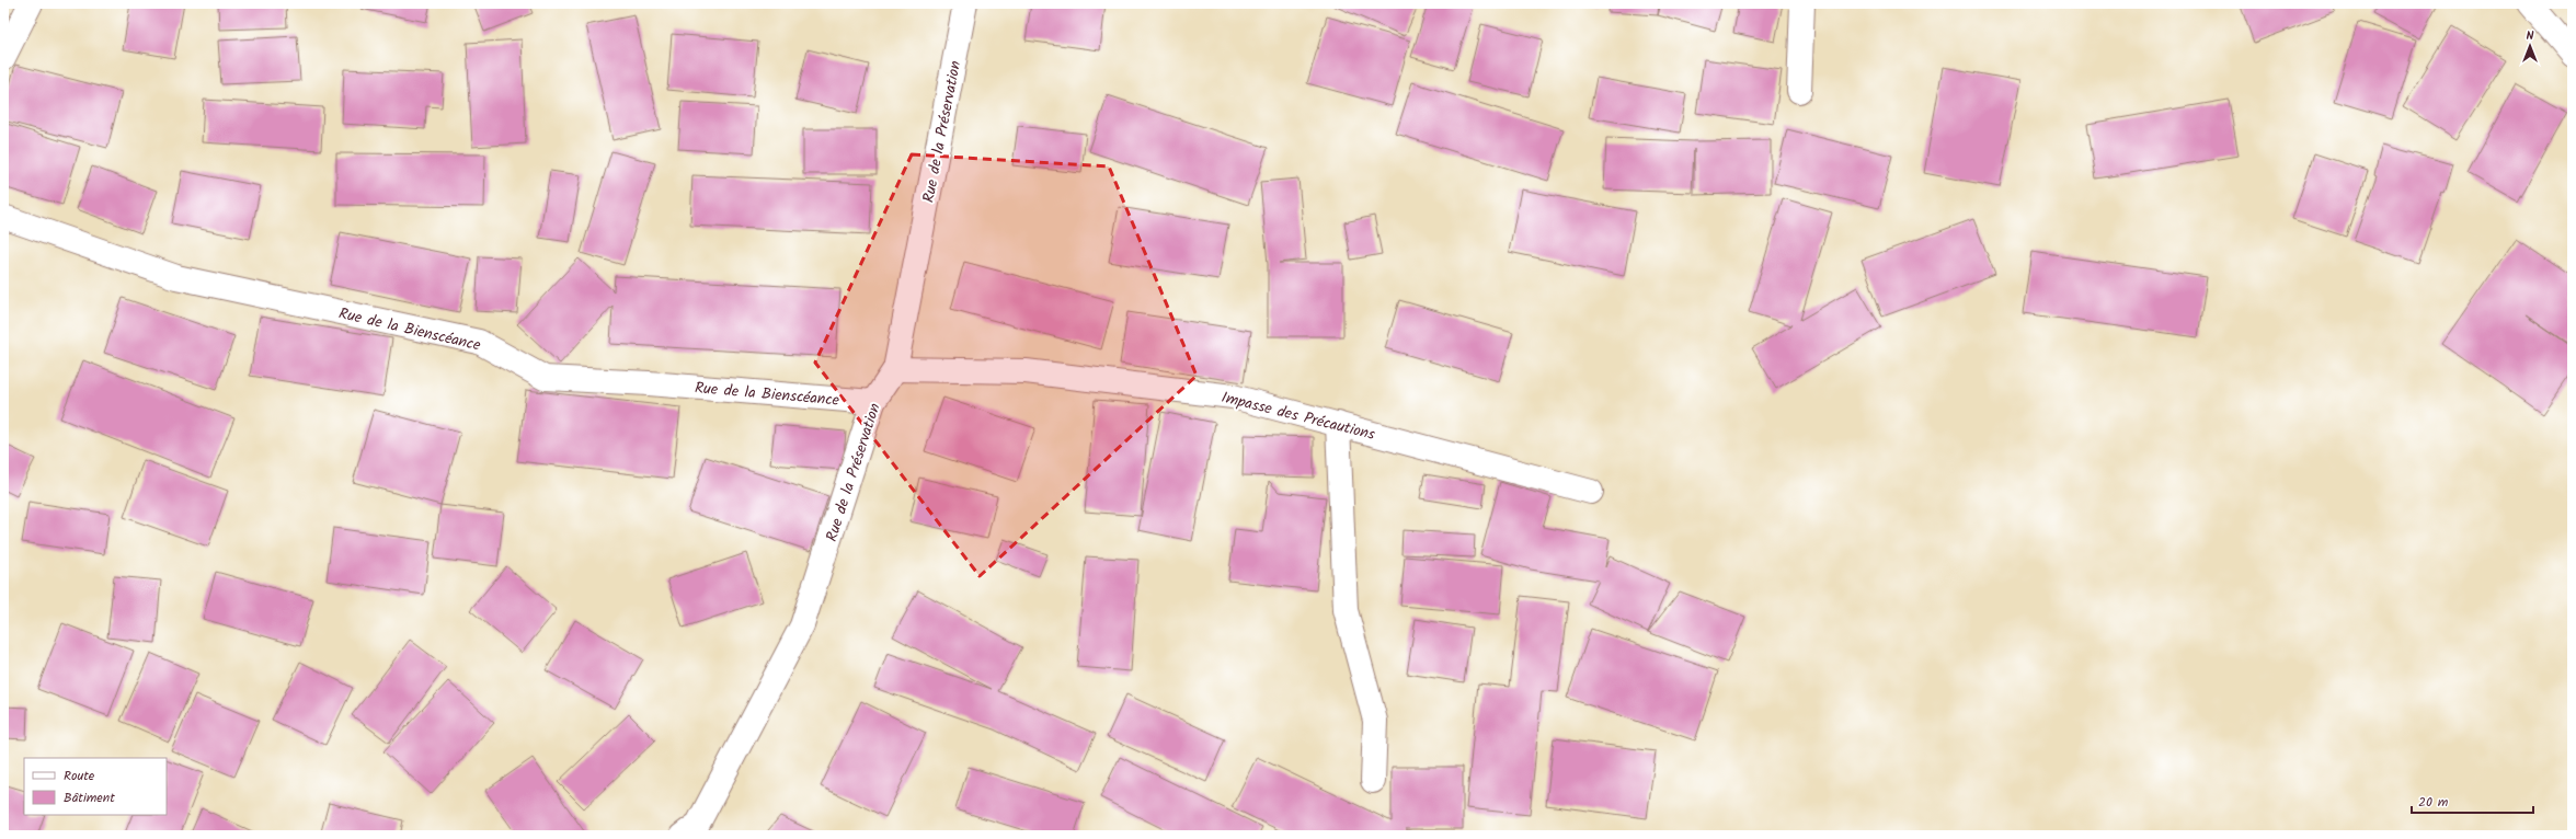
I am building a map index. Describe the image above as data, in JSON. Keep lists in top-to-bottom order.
{
  "streets": {
    "street": ["Rue de la Préservation", "Rue de la Bienscéance", "Impasse des Précautions"]
  },
  "crossings": [
    ["Rue de la Préservation", "Rue de la Bienscéance"],
    ["Rue de la Préservation", "Impasse des Précautions"]
  ],
  "legend": ["Route", "Bâtiment"],
  "scale_bar": "20 m",
  "north": "top"
}
